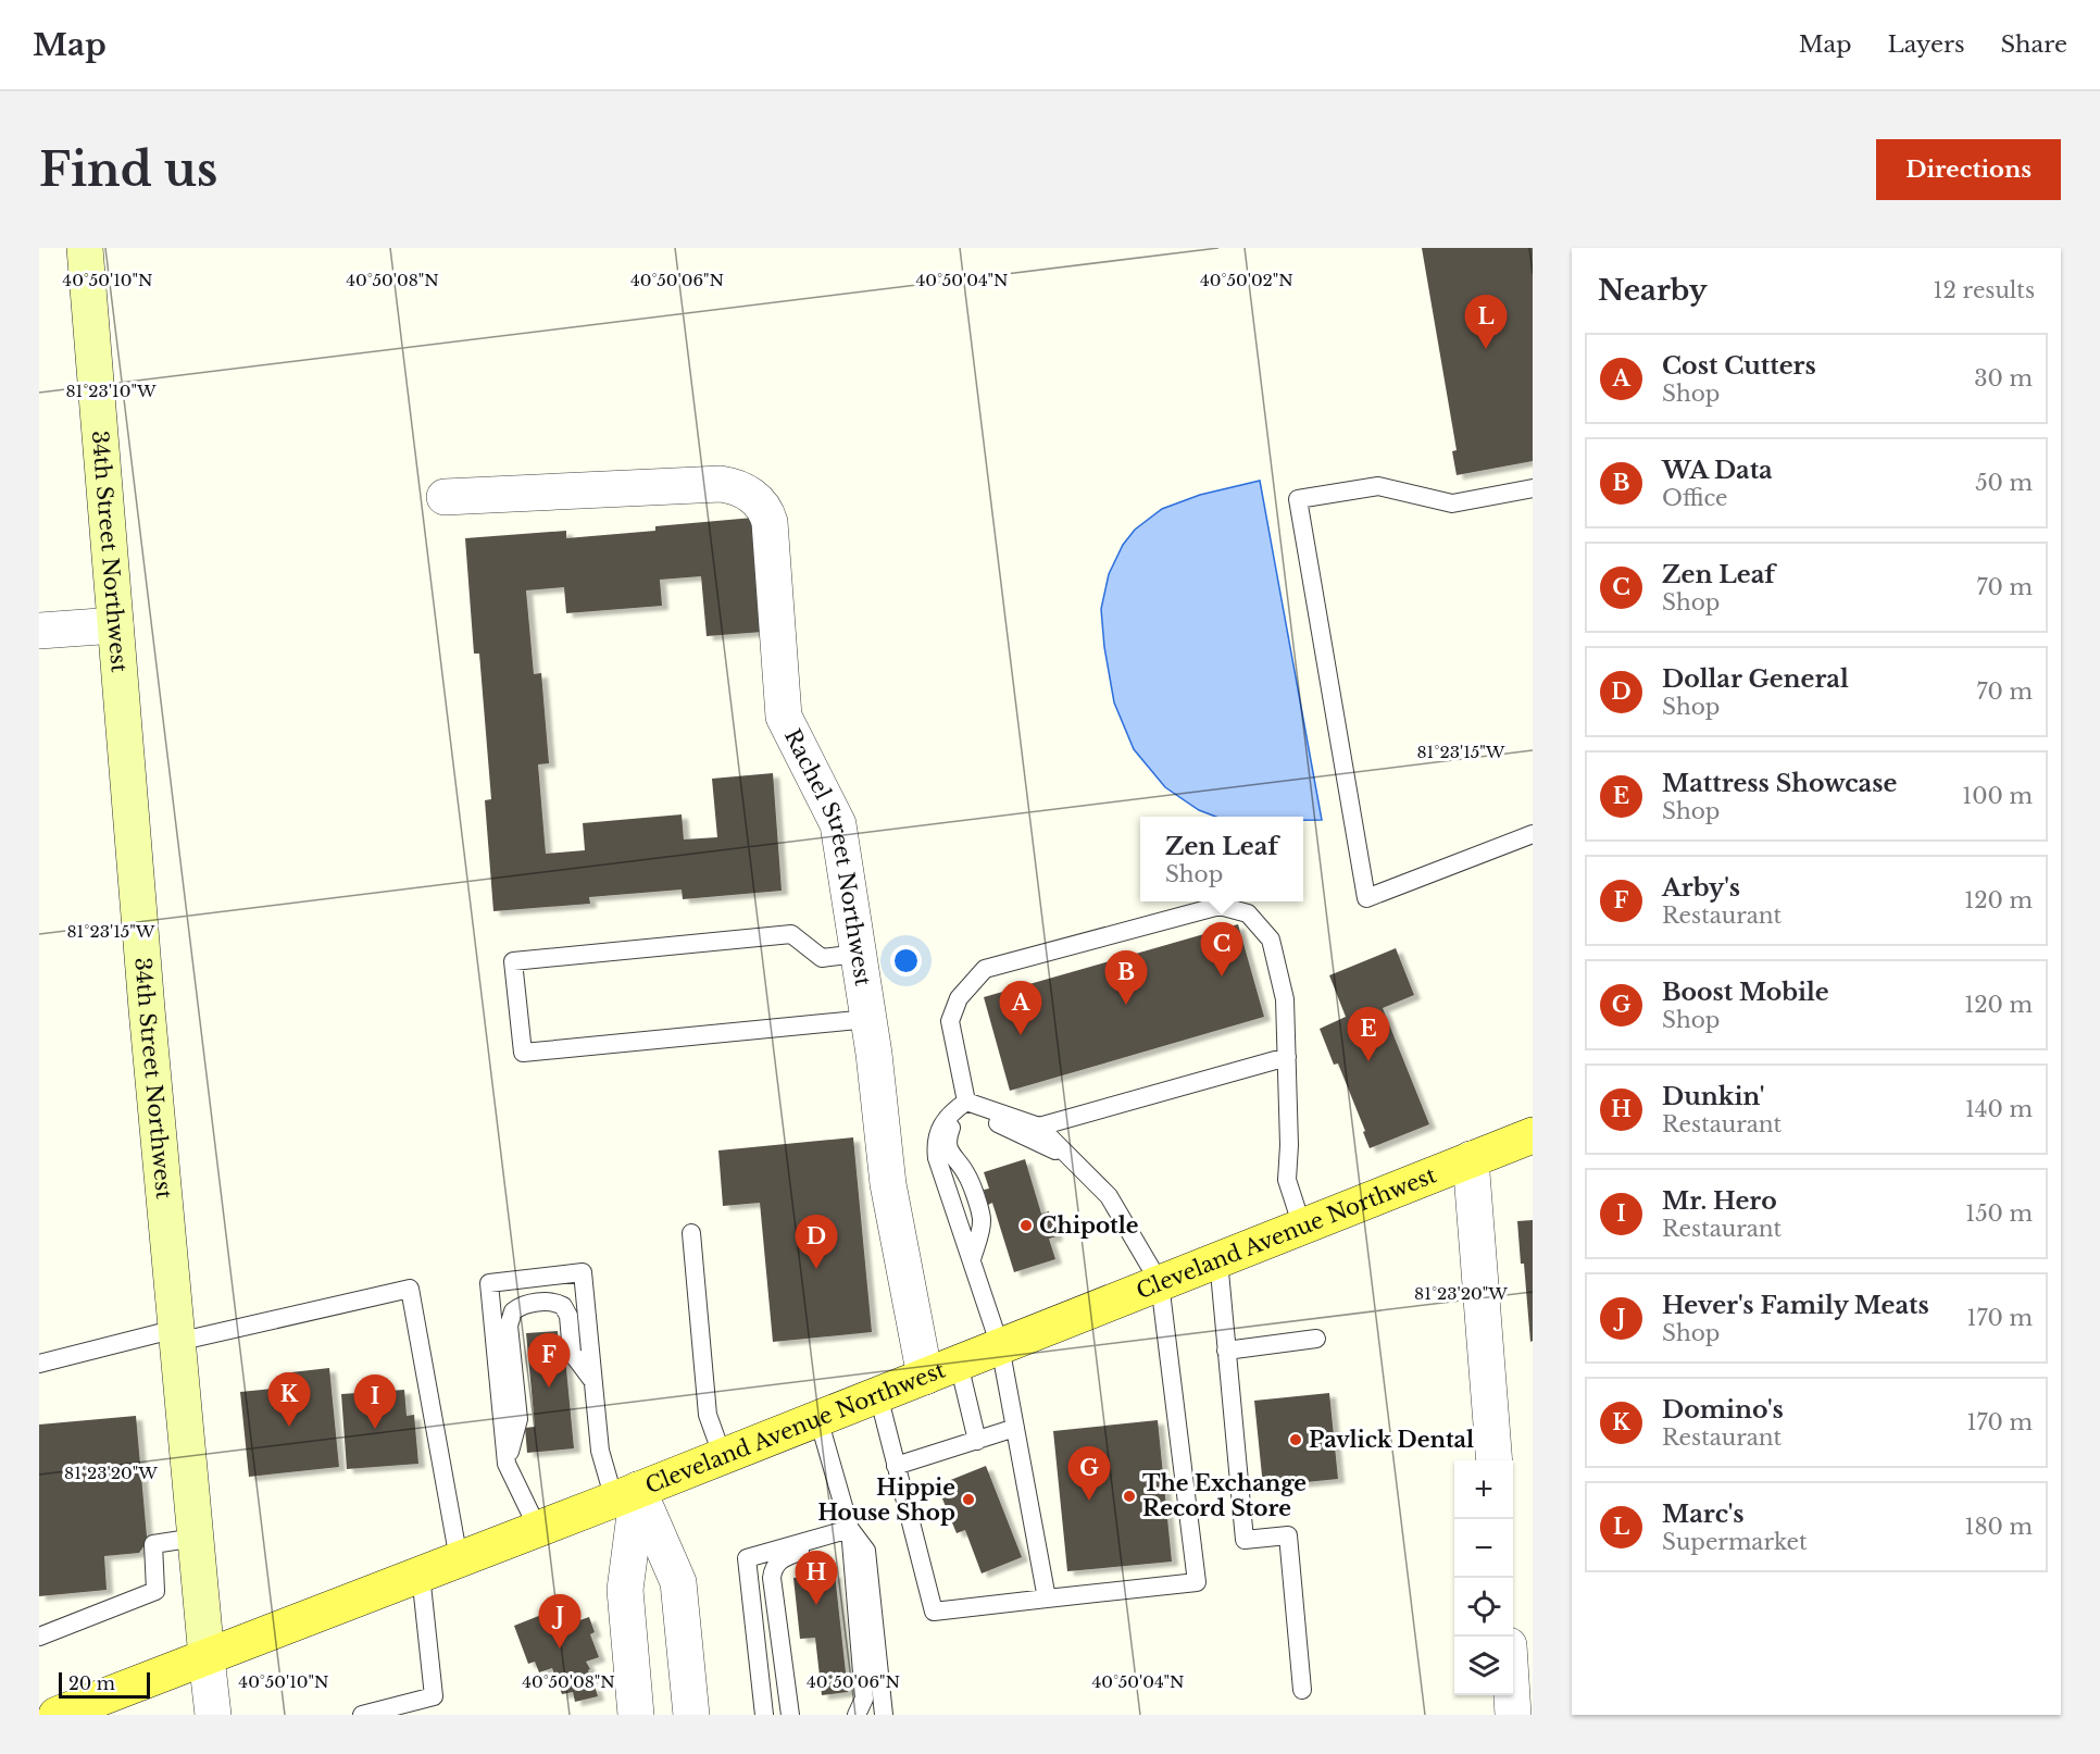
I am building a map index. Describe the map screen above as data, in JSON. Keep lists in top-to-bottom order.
{
  "streets": {
    "main road": ["Cleveland Avenue Northwest"],
    "street": ["34th Street Northwest", "Rachel Street Northwest"]
  },
  "crossings": [
    ["34th Street Northwest", "Cleveland Avenue Northwest"],
    ["Rachel Street Northwest", "Cleveland Avenue Northwest"]
  ],
  "places": [
    "Chipotle",
    "Pavlick Dental",
    "The Exchange Record Store",
    "Hippie House Shop"
  ],
  "scale_bar": "20 m",
  "page": {
    "header": "Map",
    "nav": ["Map", "Layers", "Share"],
    "buttons": "Directions",
    "title": "Find us",
    "heading": ["Nearby", "12 results"],
    "pins": [
      "L",
      "C",
      "B",
      "A",
      "E",
      "D",
      "F",
      "K",
      "I",
      "G",
      "H",
      "J"
    ],
    "list": [
      {
        "mark": "A",
        "name": "Cost Cutters",
        "note": "Shop",
        "value": "30 m"
      },
      {
        "mark": "B",
        "name": "WA Data",
        "note": "Office",
        "value": "50 m"
      },
      {
        "mark": "C",
        "name": "Zen Leaf",
        "note": "Shop",
        "value": "70 m"
      },
      {
        "mark": "D",
        "name": "Dollar General",
        "note": "Shop",
        "value": "70 m"
      },
      {
        "mark": "E",
        "name": "Mattress Showcase",
        "note": "Shop",
        "value": "100 m"
      },
      {
        "mark": "F",
        "name": "Arby's",
        "note": "Restaurant",
        "value": "120 m"
      },
      {
        "mark": "G",
        "name": "Boost Mobile",
        "note": "Shop",
        "value": "120 m"
      },
      {
        "mark": "H",
        "name": "Dunkin'",
        "note": "Restaurant",
        "value": "140 m"
      },
      {
        "mark": "I",
        "name": "Mr. Hero",
        "note": "Restaurant",
        "value": "150 m"
      },
      {
        "mark": "J",
        "name": "Hever's Family Meats",
        "note": "Shop",
        "value": "170 m"
      },
      {
        "mark": "K",
        "name": "Domino's",
        "note": "Restaurant",
        "value": "170 m"
      },
      {
        "mark": "L",
        "name": "Marc's",
        "note": "Supermarket",
        "value": "180 m"
      }
    ],
    "popup": ["Zen Leaf", "Shop"],
    "map_buttons": ["+", "−"],
    "scale": "20 m"
  },
  "coordinates": [
    "40°50'10\"N",
    "40°50'08\"N",
    "40°50'06\"N",
    "40°50'04\"N",
    "40°50'02\"N",
    "81°23'10\"W",
    "81°23'15\"W",
    "81°23'20\"W"
  ]
}
